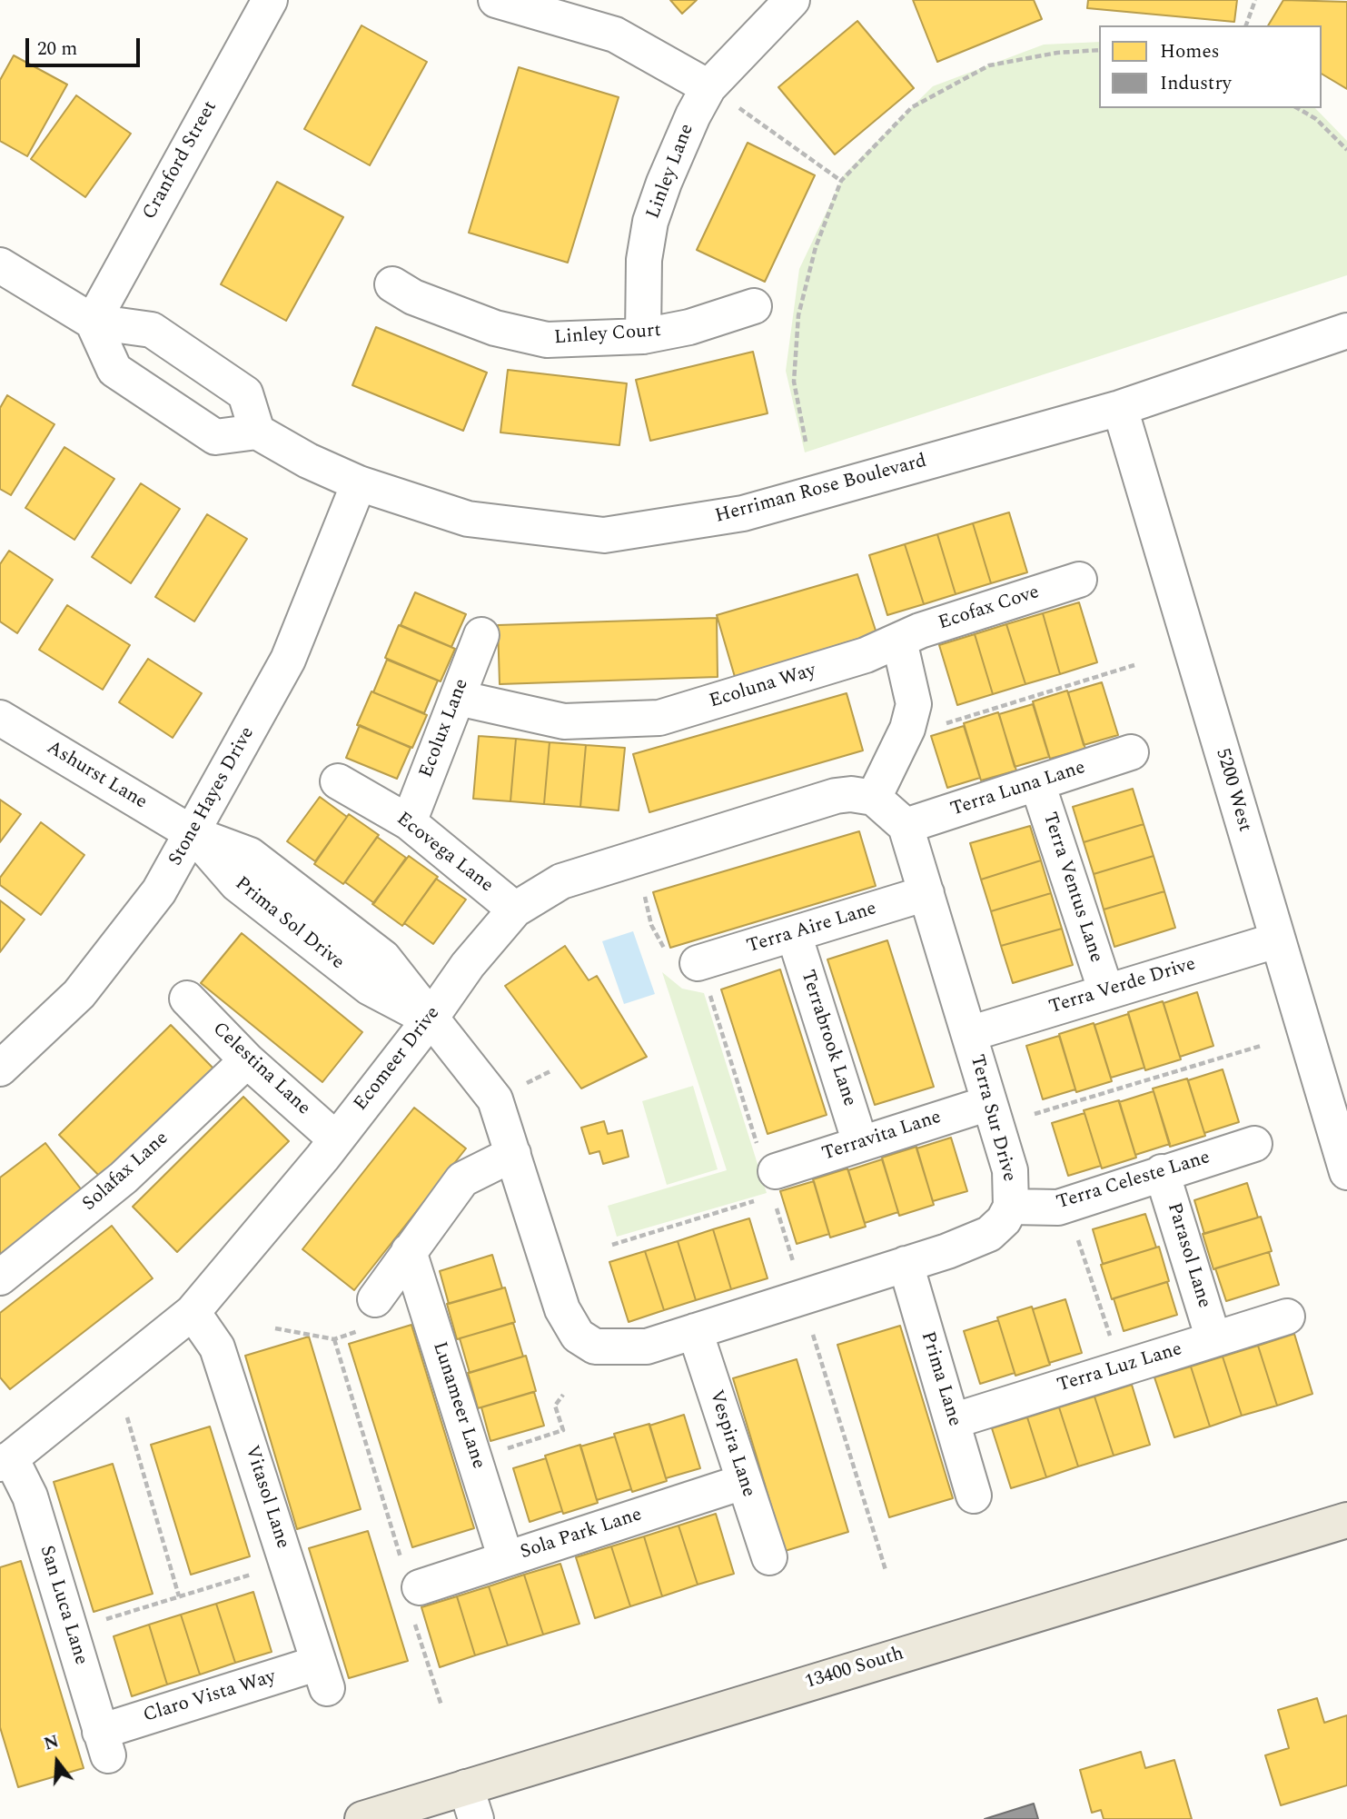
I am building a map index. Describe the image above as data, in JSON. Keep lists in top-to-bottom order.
{
  "streets": {
    "main road": ["13400 South"],
    "street": [
      "Cranford Street",
      "Linley Lane",
      "Linley Court",
      "Herriman Rose Boulevard",
      "Ecofax Cove",
      "Ecoluna Way",
      "Ecolux Lane",
      "Ashurst Lane",
      "Terra Luna Lane",
      "5200 West",
      "Stone Hayes Drive",
      "Ecovega Lane",
      "Terra Ventus Lane",
      "Prima Sol Drive",
      "Terra Aire Lane",
      "Terra Verde Drive",
      "Terrabrook Lane",
      "Ecomeer Drive",
      "Celestina Lane",
      "Terra Sur Drive",
      "Terravita Lane",
      "Solafax Lane",
      "Terra Celeste Lane",
      "Parasol Lane",
      "Terra Luz Lane",
      "Prima Lane",
      "Lunameer Lane",
      "Vespira Lane",
      "Vitasol Lane",
      "Sola Park Lane",
      "San Luca Lane",
      "Claro Vista Way"
    ]
  },
  "crossings": [
    ["Linley Lane", "Linley Court"],
    ["Herriman Rose Boulevard", "5200 West"],
    ["Herriman Rose Boulevard", "Stone Hayes Drive"],
    ["Ecofax Cove", "Ecoluna Way"],
    ["Ecoluna Way", "Ecolux Lane"],
    ["Ecolux Lane", "Ecovega Lane"],
    ["Ashurst Lane", "Stone Hayes Drive"],
    ["Ashurst Lane", "Prima Sol Drive"],
    ["Terra Luna Lane", "Terra Ventus Lane"],
    ["Terra Luna Lane", "Terra Sur Drive"],
    ["5200 West", "Terra Verde Drive"],
    ["Stone Hayes Drive", "Prima Sol Drive"],
    ["Ecovega Lane", "Ecomeer Drive"],
    ["Terra Ventus Lane", "Terra Verde Drive"],
    ["Prima Sol Drive", "Ecomeer Drive"],
    ["Prima Sol Drive", "Terra Sur Drive"],
    ["Terra Aire Lane", "Terrabrook Lane"],
    ["Terra Aire Lane", "Terra Sur Drive"],
    ["Terra Verde Drive", "Terra Sur Drive"],
    ["Terrabrook Lane", "Terravita Lane"],
    ["Ecomeer Drive", "Celestina Lane"],
    ["Ecomeer Drive", "Vitasol Lane"],
    ["Ecomeer Drive", "San Luca Lane"],
    ["Celestina Lane", "Solafax Lane"],
    ["Terra Sur Drive", "Terravita Lane"],
    ["Terra Sur Drive", "Terra Celeste Lane"],
    ["Terra Sur Drive", "Prima Lane"],
    ["Terra Sur Drive", "Vespira Lane"],
    ["Terra Celeste Lane", "Parasol Lane"],
    ["Parasol Lane", "Terra Luz Lane"],
    ["Terra Luz Lane", "Prima Lane"],
    ["Lunameer Lane", "Sola Park Lane"],
    ["Vespira Lane", "Sola Park Lane"],
    ["Vitasol Lane", "Claro Vista Way"],
    ["San Luca Lane", "Claro Vista Way"]
  ],
  "legend": ["Homes", "Industry"],
  "scale_bar": "20 m",
  "north": "top"
}
